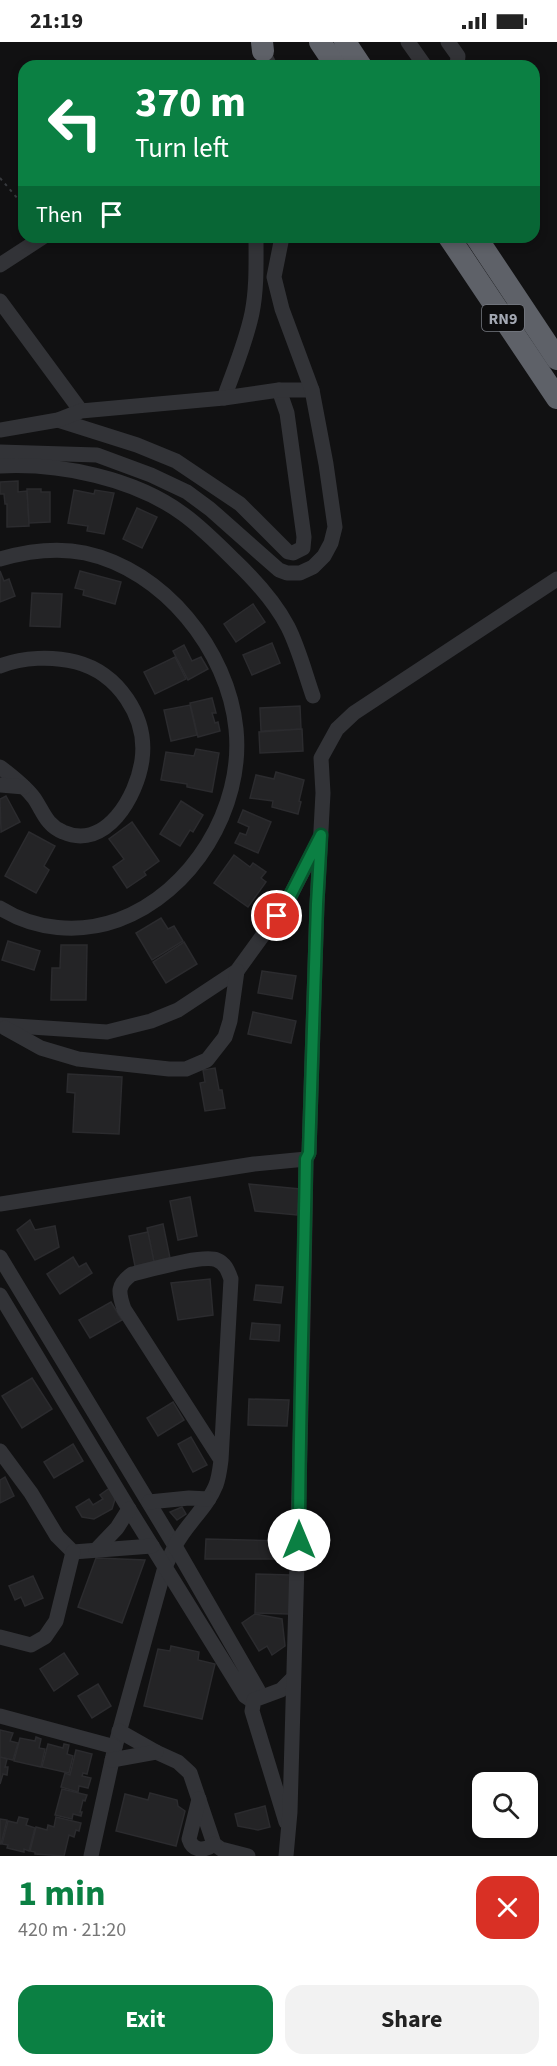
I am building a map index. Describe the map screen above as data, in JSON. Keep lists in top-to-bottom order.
{
  "streets": {
    "highway": ["RN9"]
  },
  "page": {
    "status": "21:19",
    "turn": ["370 m", "Turn left"],
    "then": "Then",
    "heading": ["1 min", "420 m · 21:20"],
    "buttons": ["Exit", "Share"]
  }
}
